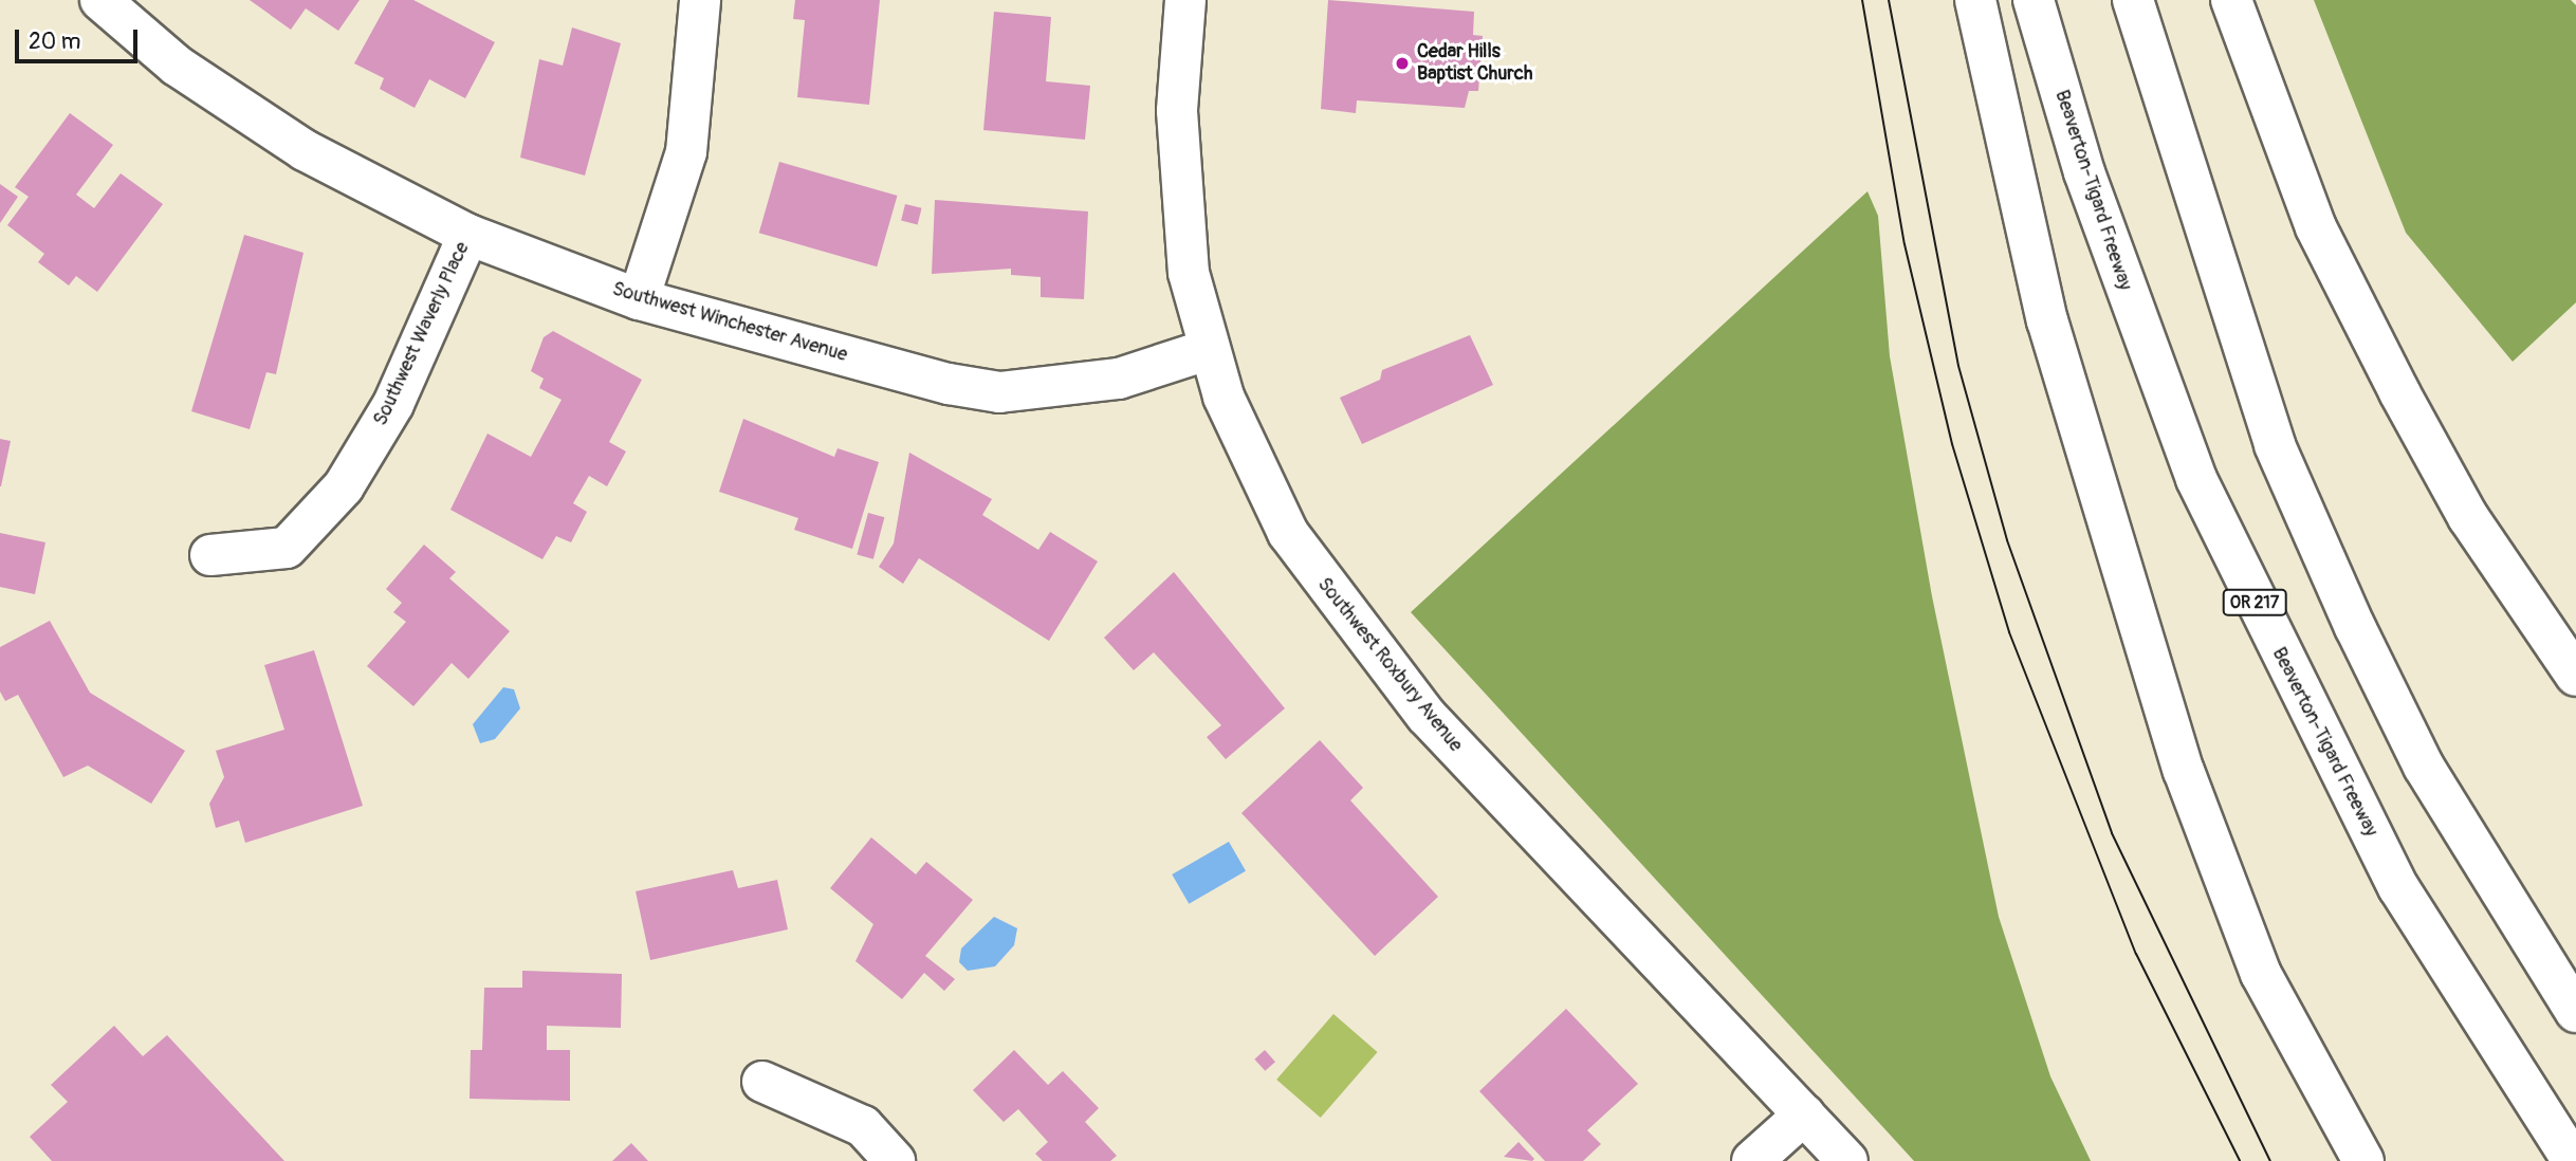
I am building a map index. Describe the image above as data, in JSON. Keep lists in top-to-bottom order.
{
  "streets": {
    "main road": [
      "Beaverton-Tigard Freeway",
      "Southwest Winchester Avenue",
      "Southwest Waverly Place",
      "OR 217",
      "Southwest Roxbury Avenue"
    ]
  },
  "crossings": [
    ["Southwest Winchester Avenue", "Southwest Waverly Place"],
    ["Southwest Winchester Avenue", "Southwest Roxbury Avenue"]
  ],
  "places": ["Cedar Hills Baptist Church"],
  "scale_bar": "20 m"
}
